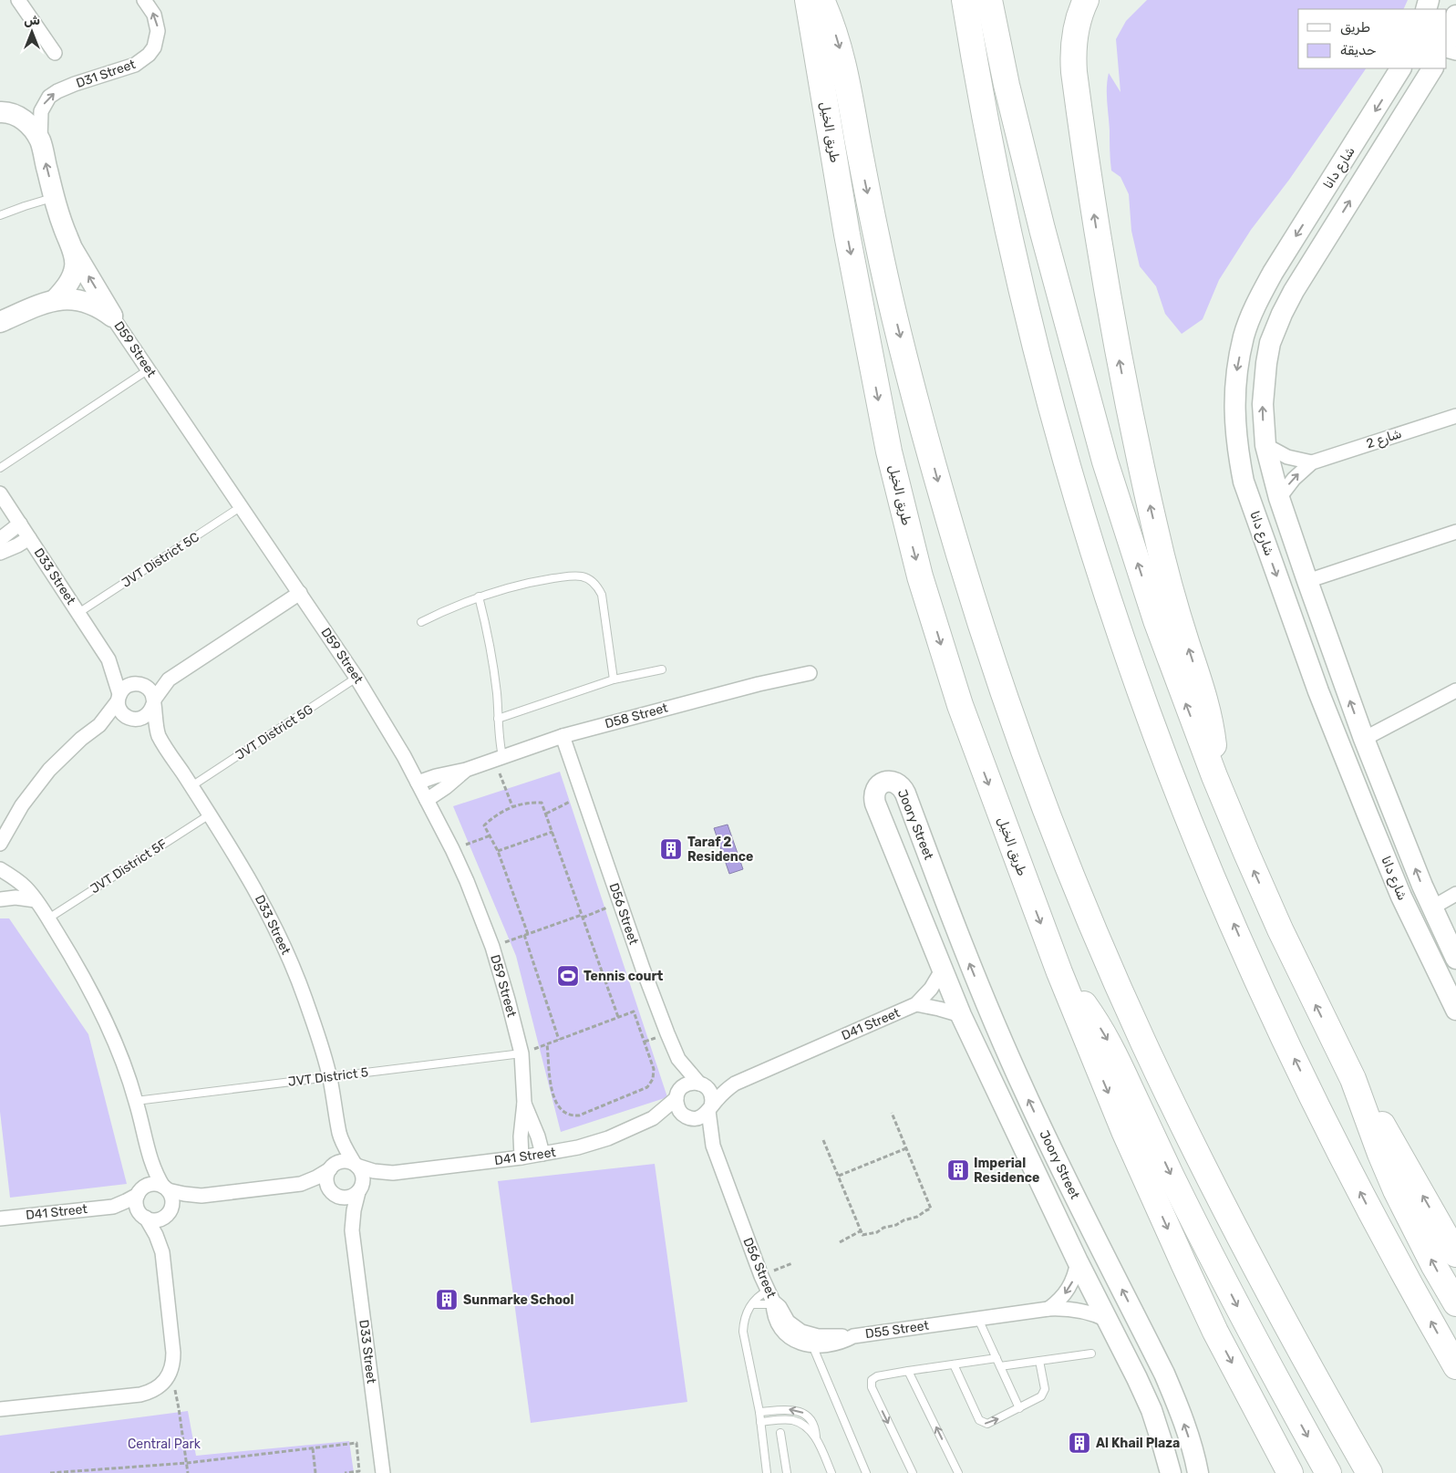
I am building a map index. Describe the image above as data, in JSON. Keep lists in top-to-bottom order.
{
  "streets": {
    "highway": ["طريق الخيل"],
    "street": [
      "D31 Street",
      "شارع دانا",
      "D59 Street",
      "شارع 2",
      "D33 Street",
      "D58 Street",
      "Joory Street",
      "D56 Street",
      "D41 Street",
      "D55 Street"
    ],
    "lane": [
      "JVT District 5C",
      "JVT District 5G",
      "JVT District 5F",
      "JVT District 5"
    ]
  },
  "crossings": [
    ["شارع دانا", "شارع 2"],
    ["D59 Street", "JVT District 5C"],
    ["D59 Street", "D58 Street"],
    ["D59 Street", "JVT District 5G"],
    ["D59 Street", "D41 Street"],
    ["D59 Street", "JVT District 5"],
    ["JVT District 5C", "D33 Street"],
    ["D33 Street", "JVT District 5G"],
    ["D33 Street", "JVT District 5F"],
    ["D33 Street", "D41 Street"],
    ["D33 Street", "JVT District 5"],
    ["D58 Street", "D56 Street"],
    ["Joory Street", "D41 Street"],
    ["Joory Street", "D55 Street"],
    ["D56 Street", "D41 Street"],
    ["D56 Street", "D55 Street"]
  ],
  "one_way": ["D31 Street"],
  "parks": ["Central Park"],
  "places": {
    "building": [
      "Taraf 2 Residence",
      "Imperial Residence",
      "Sunmarke School",
      "Al Khail Plaza"
    ],
    "sports": ["Tennis court"]
  },
  "legend": ["طريق", "حديقة"],
  "north": "top"
}
